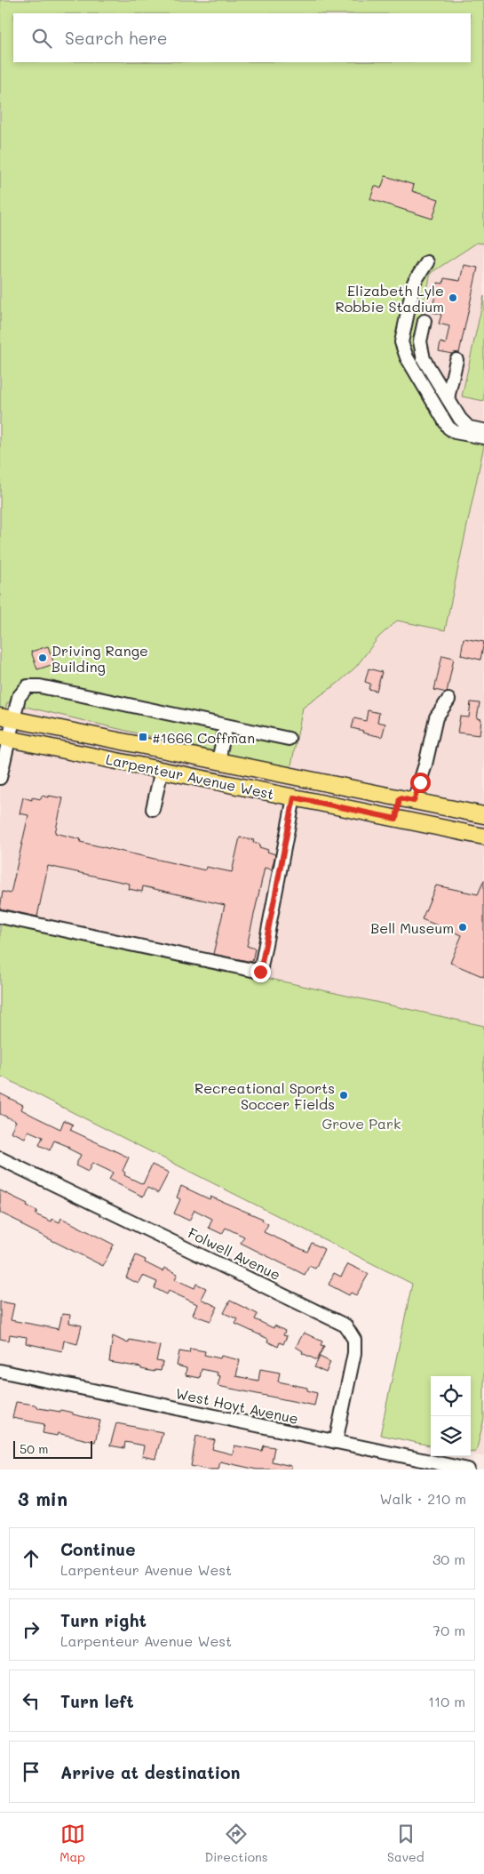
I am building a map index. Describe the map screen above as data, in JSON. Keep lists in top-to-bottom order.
{
  "streets": {
    "main road": ["Larpenteur Avenue West"],
    "street": ["Folwell Avenue", "West Hoyt Avenue"]
  },
  "crossings": [
    ["Folwell Avenue", "West Hoyt Avenue"]
  ],
  "parks": ["Grove Park"],
  "places": {
    "other": [
      "Elizabeth Lyle Robbie Stadium",
      "Driving Range Building",
      "Bell Museum",
      "Recreational Sports Soccer Fields"
    ],
    "transit": ["#1666 Coffman"]
  },
  "scale_bar": "50 m",
  "page": {
    "search": "Search here",
    "scale": "50 m",
    "heading": ["3 min", "Walk · 210 m"],
    "list": [
      ["Continue", "Larpenteur Avenue West", "30 m"],
      ["Turn right", "Larpenteur Avenue West", "70 m"],
      ["Turn left", "110 m"],
      "Arrive at destination"
    ],
    "nav": ["Map", "Directions", "Saved"]
  }
}
